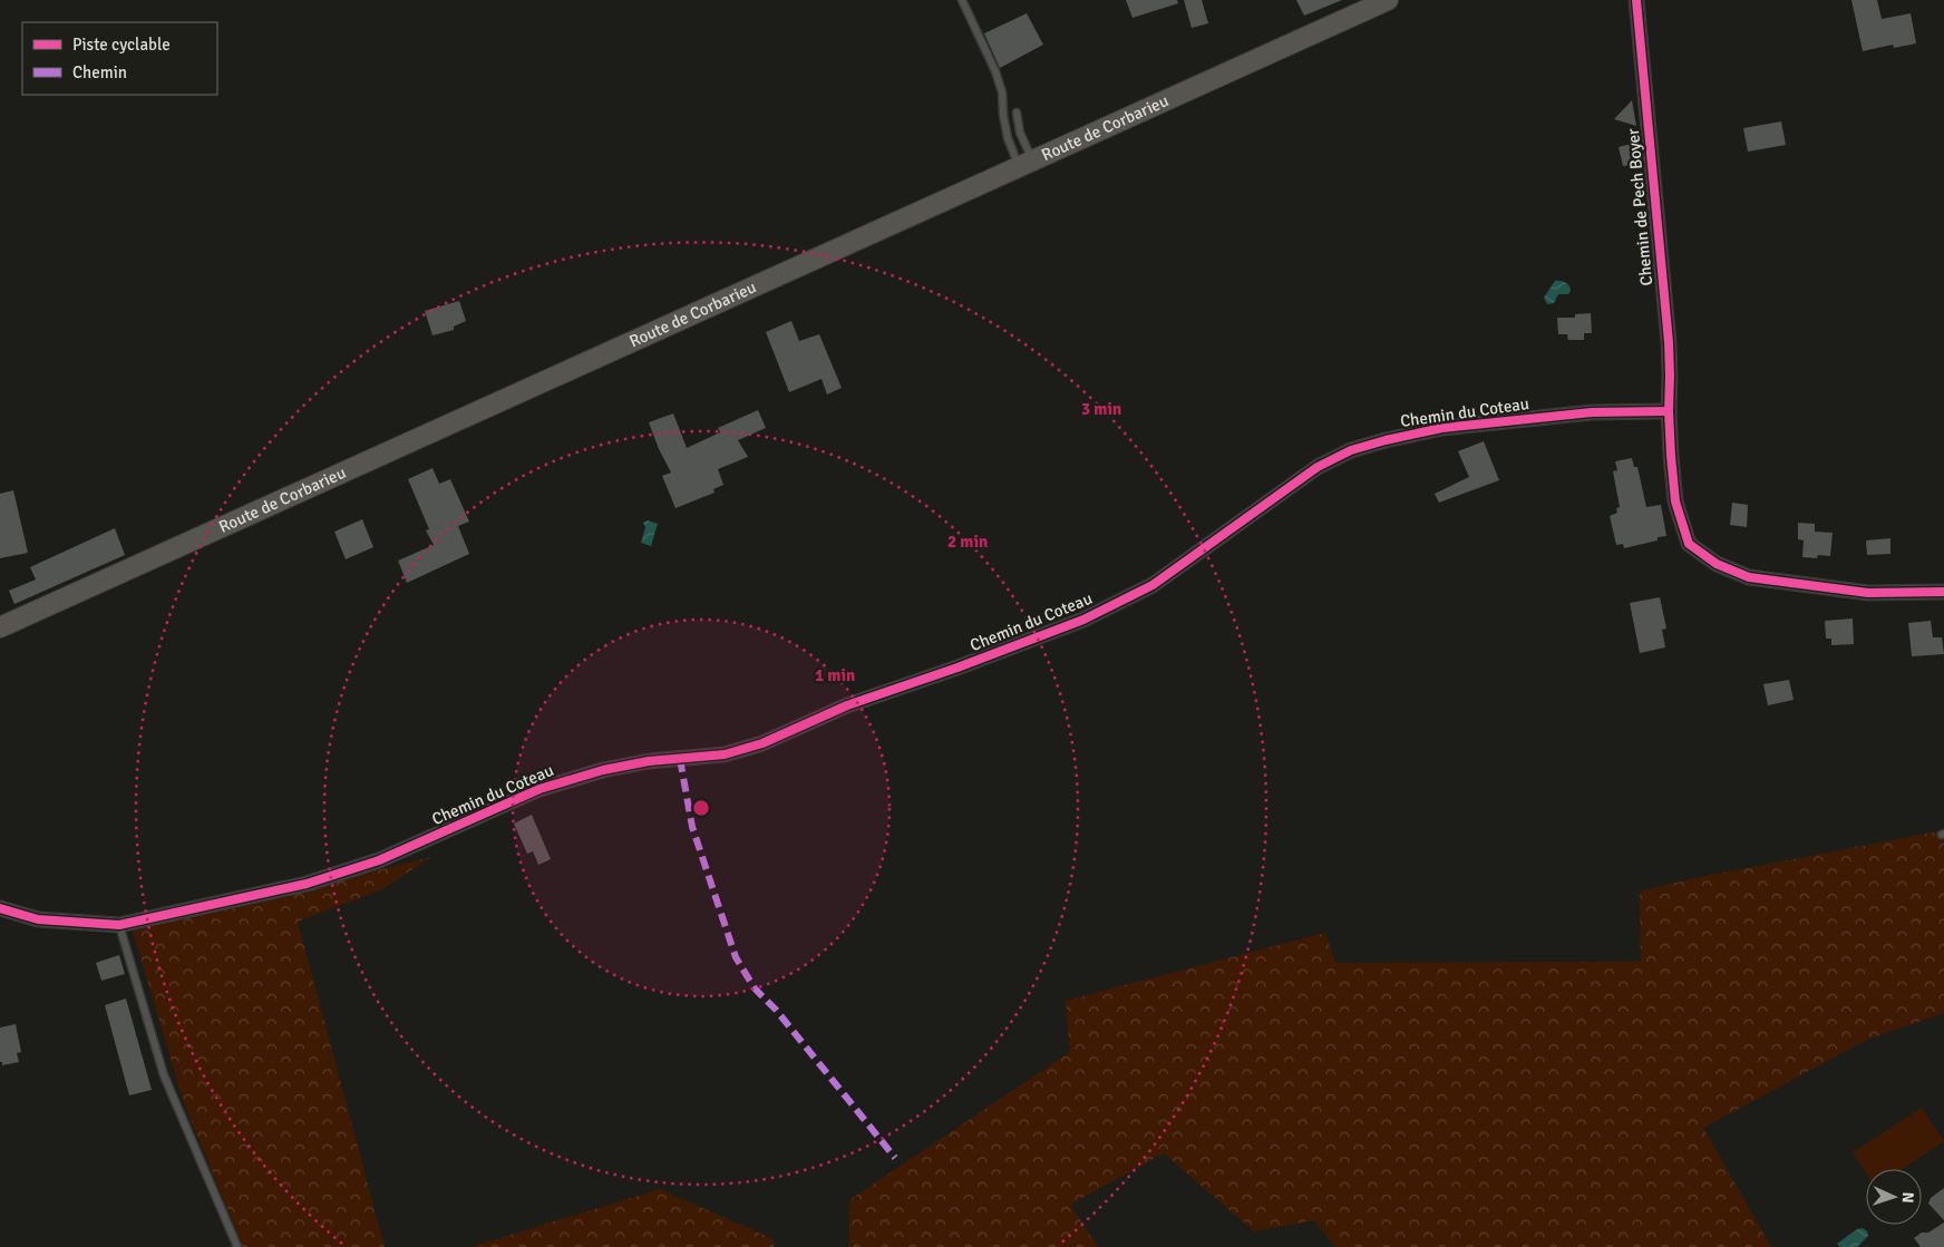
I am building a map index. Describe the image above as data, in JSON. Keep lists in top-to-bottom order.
{
  "streets": {
    "main road": ["Route de Corbarieu"],
    "street": ["Chemin de Pech Boyer", "Chemin du Coteau"]
  },
  "crossings": [
    ["Chemin de Pech Boyer", "Chemin du Coteau"]
  ],
  "legend": ["Piste cyclable", "Chemin"],
  "north": "right",
  "rings": ["3 min", "2 min", "1 min"]
}
